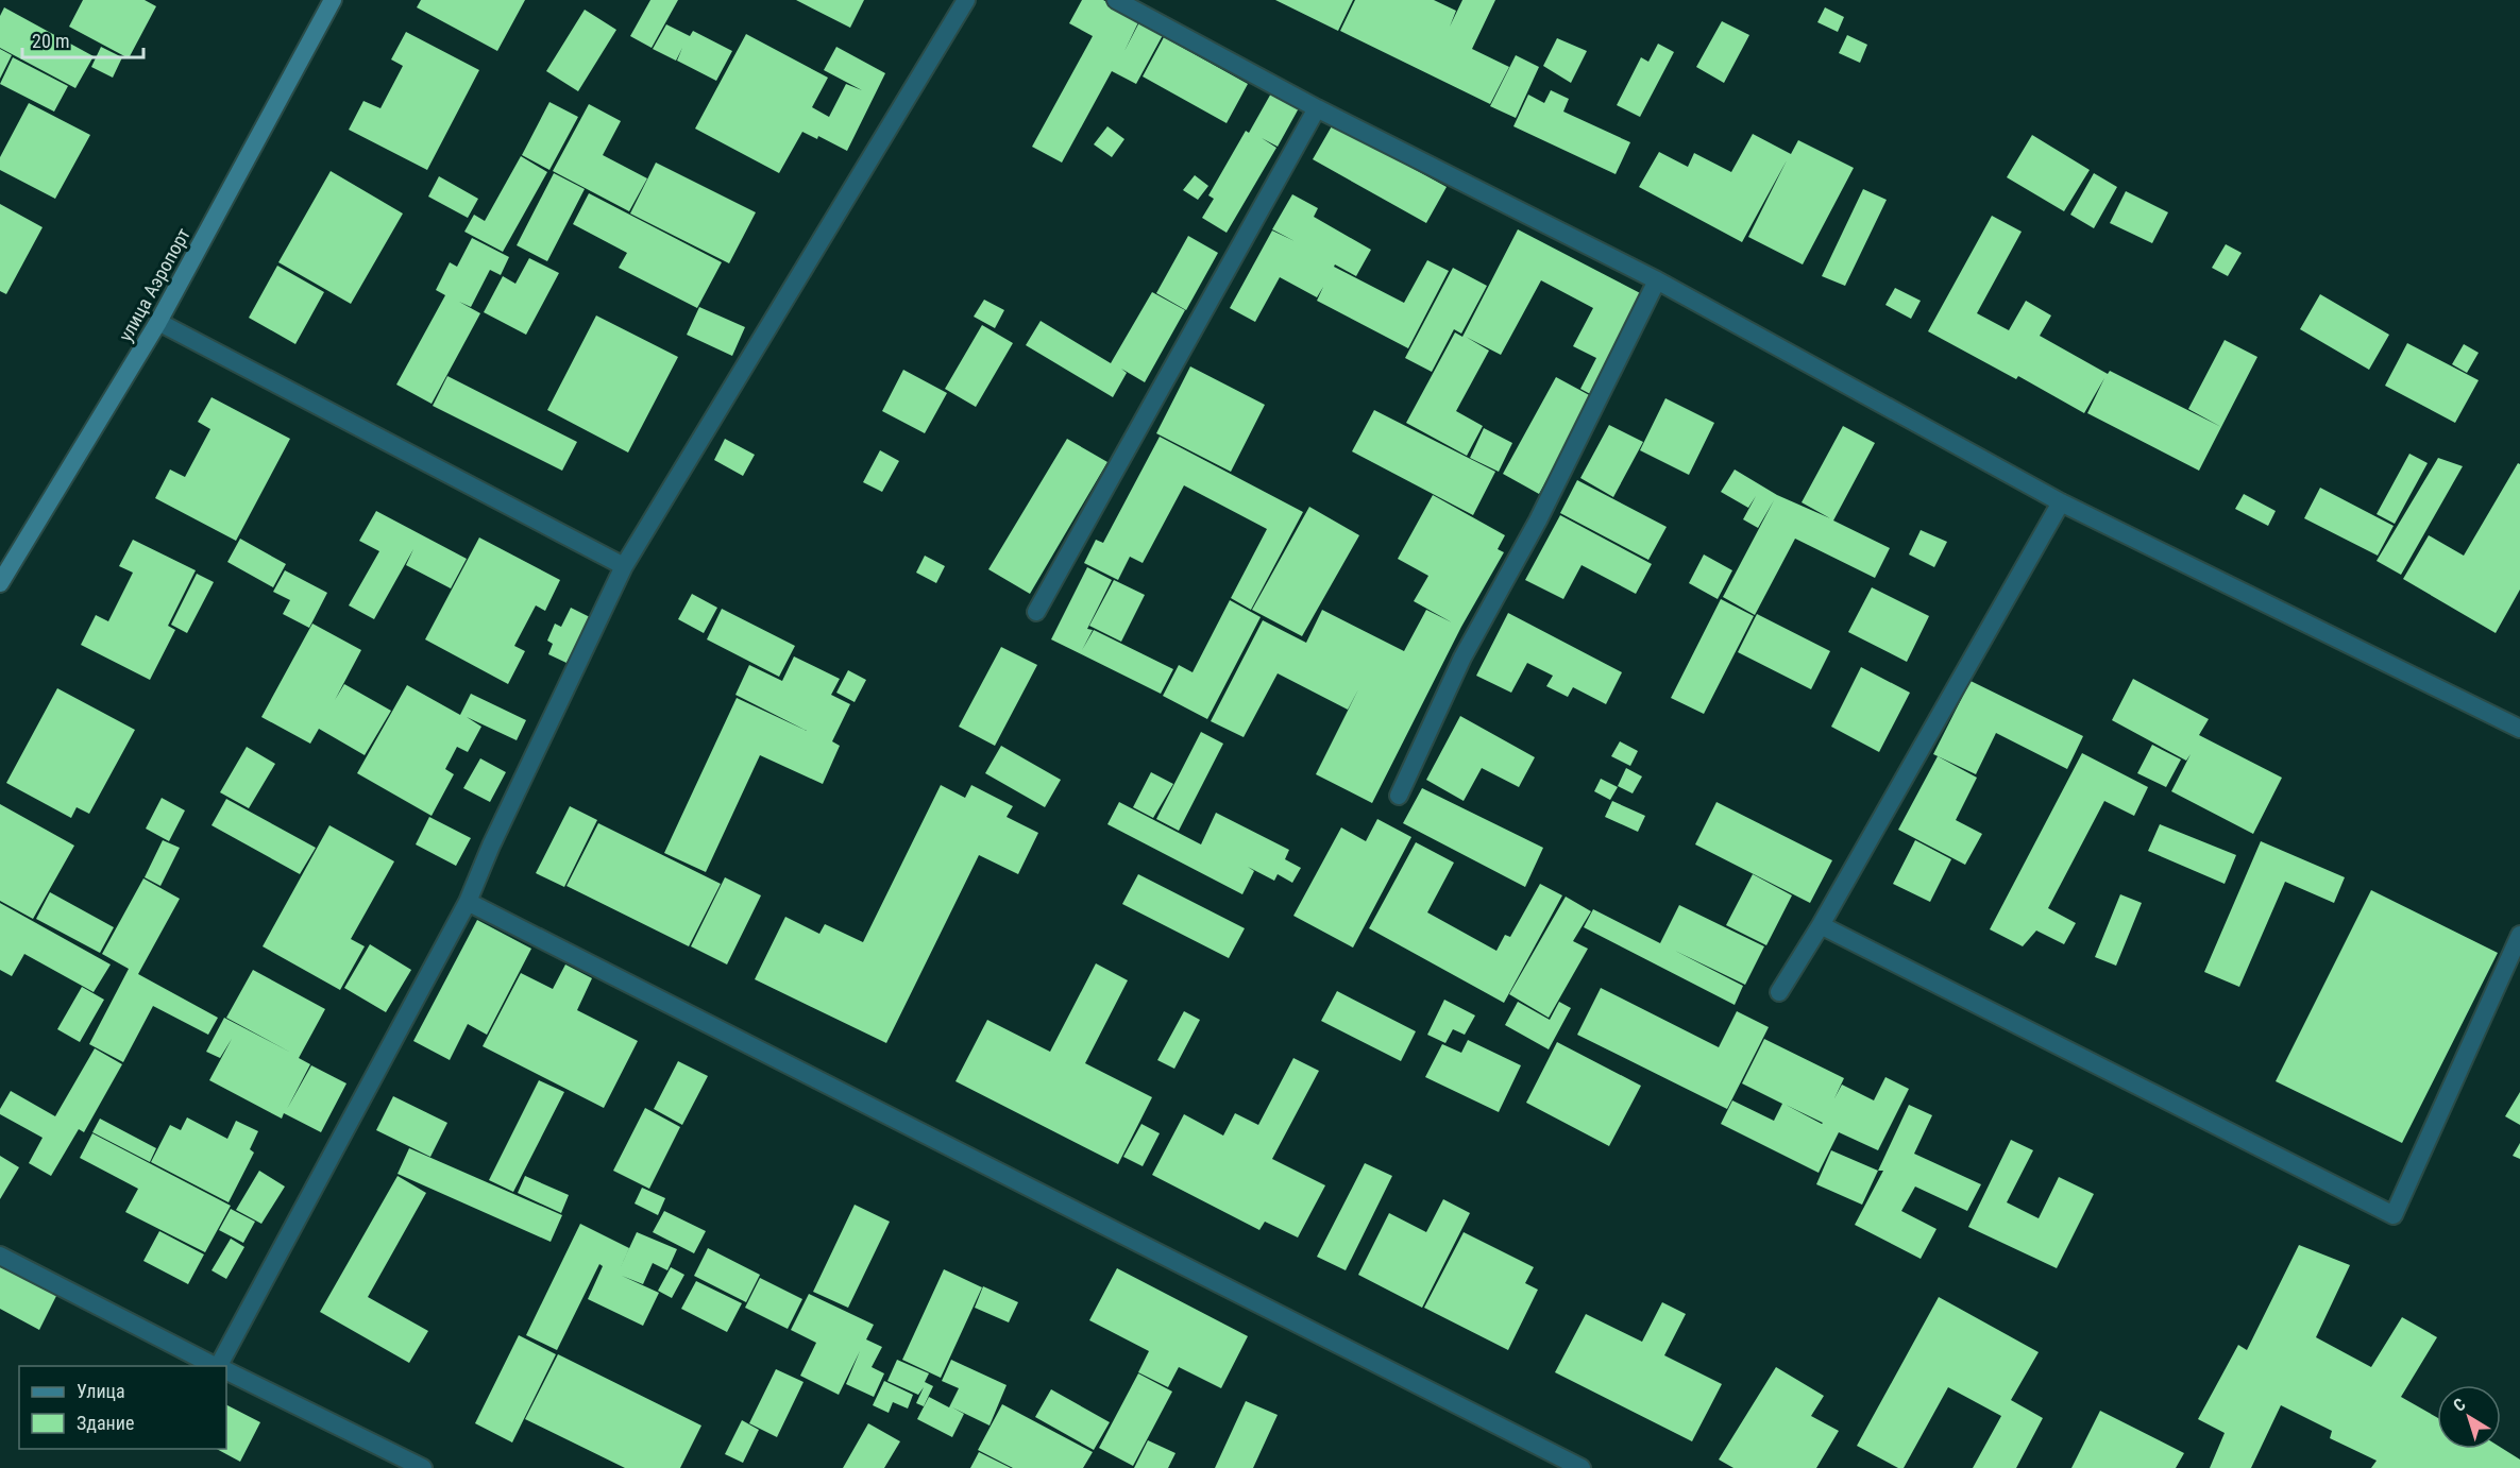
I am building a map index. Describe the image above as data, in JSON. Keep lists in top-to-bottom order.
{
  "streets": {
    "main road": ["улица Аэропорт"]
  },
  "legend": ["Улица", "Здание"],
  "scale_bar": "20 m",
  "north": "top left"
}
